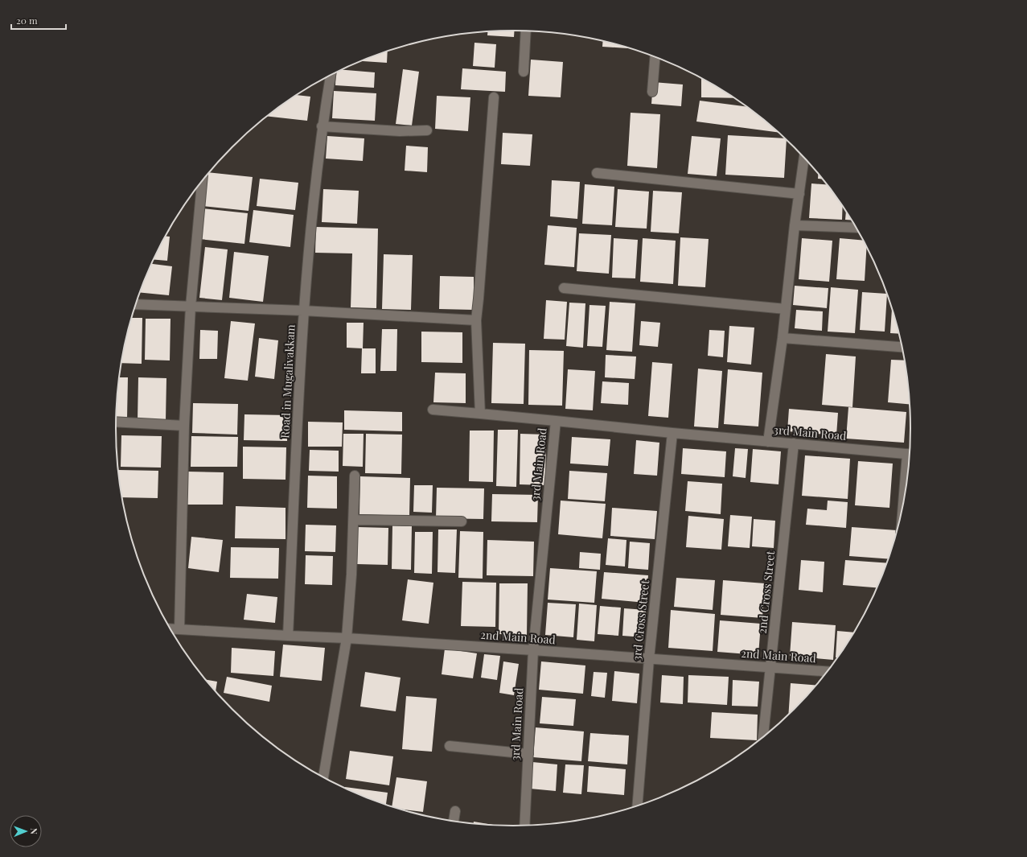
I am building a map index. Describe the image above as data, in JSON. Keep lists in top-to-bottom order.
{
  "streets": {
    "street": [
      "Road in Mugalivakkam",
      "3rd Main Road",
      "2nd Cross Street",
      "3rd Cross Street",
      "2nd Main Road"
    ]
  },
  "crossings": [
    ["3rd Main Road", "2nd Cross Street"],
    ["3rd Main Road", "3rd Cross Street"],
    ["3rd Main Road", "2nd Main Road"],
    ["2nd Cross Street", "2nd Main Road"],
    ["3rd Cross Street", "2nd Main Road"]
  ],
  "scale_bar": "20 m",
  "north": "right"
}
